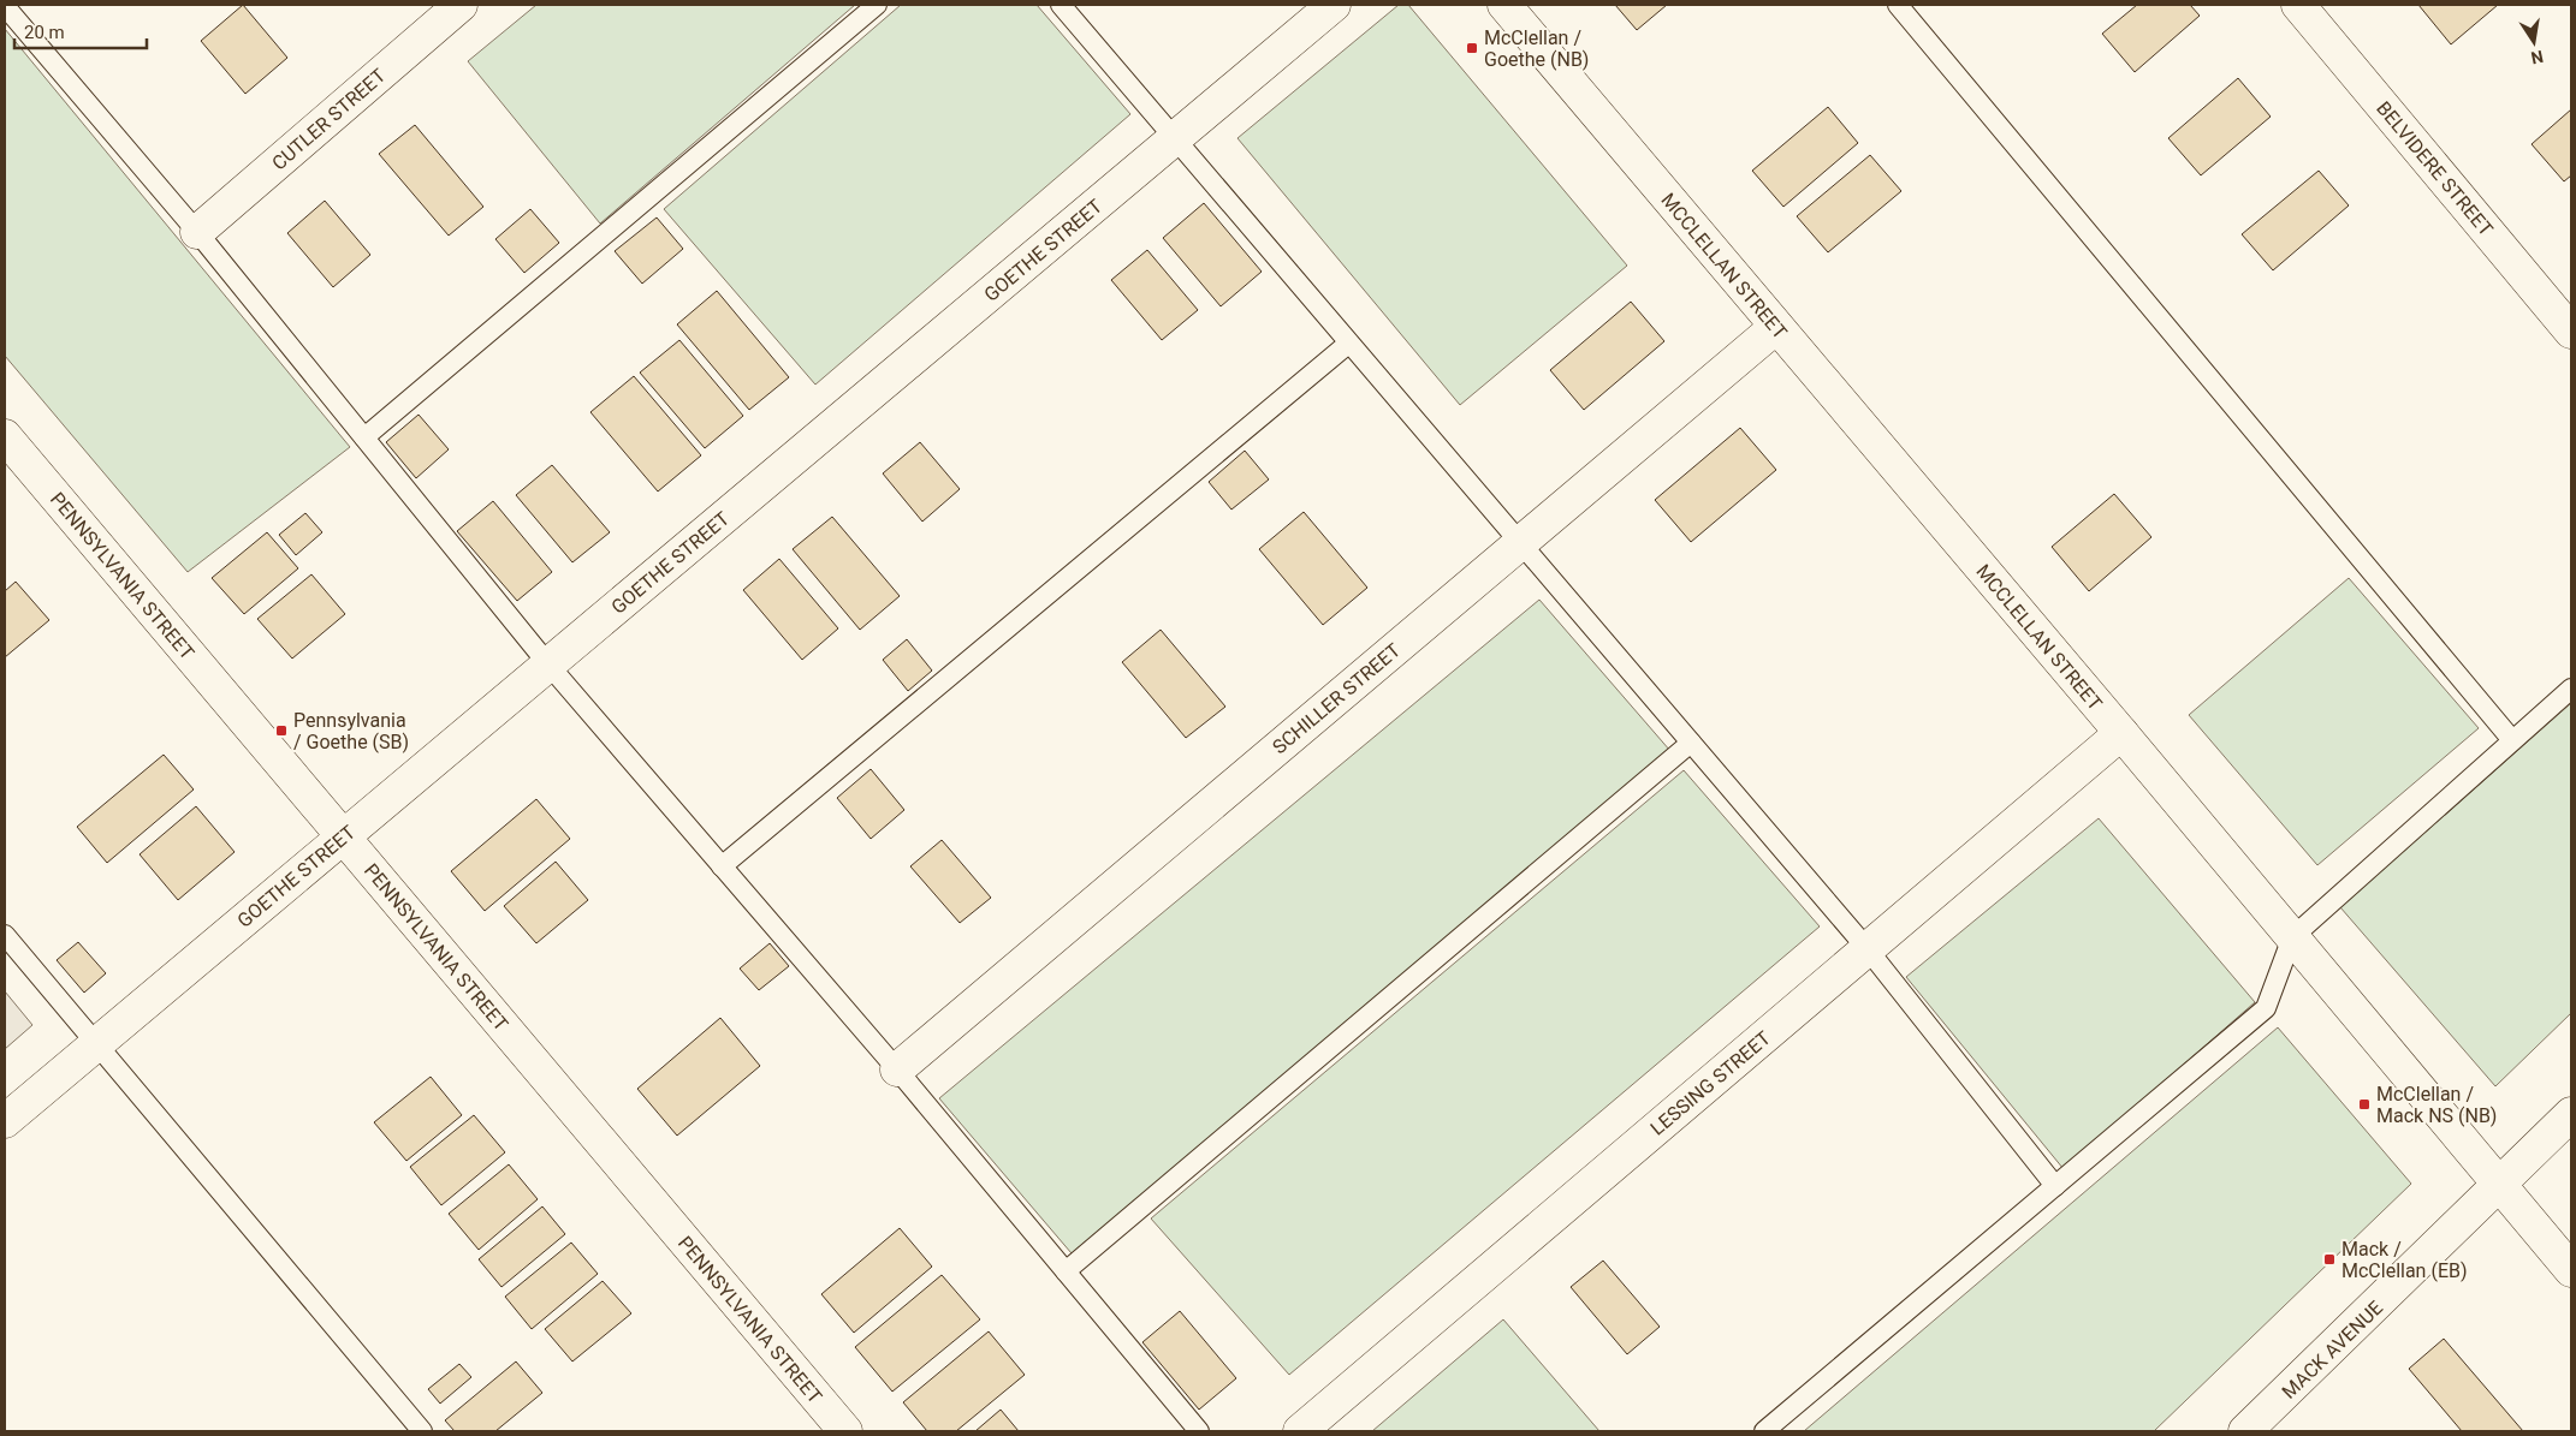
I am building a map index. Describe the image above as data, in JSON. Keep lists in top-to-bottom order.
{
  "streets": {
    "street": [
      "CUTLER STREET",
      "BELVIDERE STREET",
      "GOETHE STREET",
      "MCCLELLAN STREET",
      "PENNSYLVANIA STREET",
      "SCHILLER STREET",
      "LESSING STREET",
      "MACK AVENUE"
    ]
  },
  "crossings": [
    ["GOETHE STREET", "PENNSYLVANIA STREET"],
    ["MCCLELLAN STREET", "SCHILLER STREET"],
    ["MCCLELLAN STREET", "LESSING STREET"],
    ["MCCLELLAN STREET", "MACK AVENUE"]
  ],
  "places": {
    "transit": [
      "McClellan / Goethe (NB)",
      "Pennsylvania / Goethe (SB)",
      "McClellan / Mack NS (NB)",
      "Mack / McClellan (EB)"
    ]
  },
  "scale_bar": "20 m",
  "north": "bottom"
}
